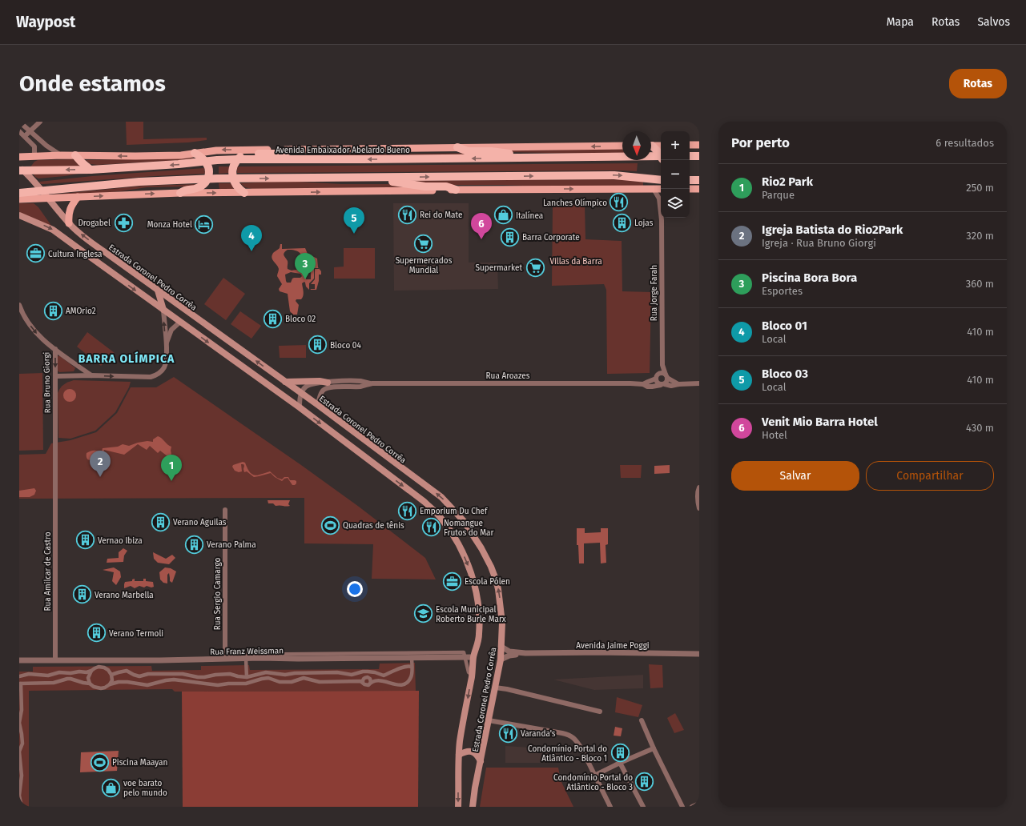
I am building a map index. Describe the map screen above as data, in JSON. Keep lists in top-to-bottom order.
{
  "streets": {
    "highway": ["Avenida Embaixador Abelardo Bueno"],
    "main road": ["Estrada Coronel Pedro Corrêa"],
    "street": [
      "Rua Jorge Farah",
      "Rua Aroazes",
      "Rua Bruno Giorgi",
      "Rua Amilcar de Castro",
      "Rua Sergio Camargo",
      "Avenida Jaime Poggi",
      "Rua Franz Weissman"
    ]
  },
  "crossings": [
    ["Avenida Embaixador Abelardo Bueno", "Estrada Coronel Pedro Corrêa"],
    ["Estrada Coronel Pedro Corrêa", "Rua Aroazes"],
    ["Estrada Coronel Pedro Corrêa", "Avenida Jaime Poggi"],
    ["Estrada Coronel Pedro Corrêa", "Rua Franz Weissman"],
    ["Rua Jorge Farah", "Rua Aroazes"],
    ["Rua Bruno Giorgi", "Rua Amilcar de Castro"],
    ["Rua Amilcar de Castro", "Rua Franz Weissman"],
    ["Rua Sergio Camargo", "Rua Franz Weissman"]
  ],
  "one_way": ["Rua Bruno Giorgi"],
  "districts": ["BARRA OLÍMPICA"],
  "parks": ["Villas da Barra"],
  "places": {
    "restaurant": [
      "Lanches Olímpico",
      "Rei do Mate",
      "Emporium Du Chef",
      "Nomangue Frutos do Mar",
      "Varanda's"
    ],
    "shop": ["Italínea", "voe barato pelo mundo"],
    "pharmacy": ["Drogabel"],
    "building": [
      "Lojas",
      "Barra Corporate",
      "AMOrio2",
      "Bloco 02",
      "Bloco 04",
      "Verano Aguilas",
      "Vernao Ibiza",
      "Verano Palma",
      "Verano Marbella",
      "Verano Termoli",
      "Condomínio Portal do Atlântico - Bloco 1",
      "Condomínio Portal do Atlântico - Bloco 3"
    ],
    "hotel": ["Monza Hotel"],
    "supermarket": ["Supermercados Mundial", "Supermarket"],
    "office": ["Cultura Inglesa", "Escola Pólen"],
    "sports": ["Quadras de tênis", "Piscina Maayan"],
    "school or university": ["Escola Municipal Roberto Burle Marx"]
  },
  "north": "bottom",
  "page": {
    "header": "Waypost",
    "nav": ["Mapa", "Rotas", "Salvos"],
    "buttons": [
      "Rotas",
      ["Salvar", "Compartilhar"]
    ],
    "title": "Onde estamos",
    "heading": ["Por perto", "6 resultados"],
    "map_buttons": ["+", "−"],
    "list": [
      {
        "mark": "1",
        "name": "Rio2 Park",
        "note": "Parque",
        "value": "250 m"
      },
      {
        "mark": "2",
        "name": "Igreja Batista do Rio2Park",
        "note": "Igreja · Rua Bruno Giorgi",
        "value": "320 m"
      },
      {
        "mark": "3",
        "name": "Piscina Bora Bora",
        "note": "Esportes",
        "value": "360 m"
      },
      {
        "mark": "4",
        "name": "Bloco 01",
        "note": "Local",
        "value": "410 m"
      },
      {
        "mark": "5",
        "name": "Bloco 03",
        "note": "Local",
        "value": "410 m"
      },
      {
        "mark": "6",
        "name": "Venit Mio Barra Hotel",
        "note": "Hotel",
        "value": "430 m"
      }
    ],
    "pins": [
      "5",
      "6",
      "4",
      "3",
      "2",
      "1"
    ]
  }
}
